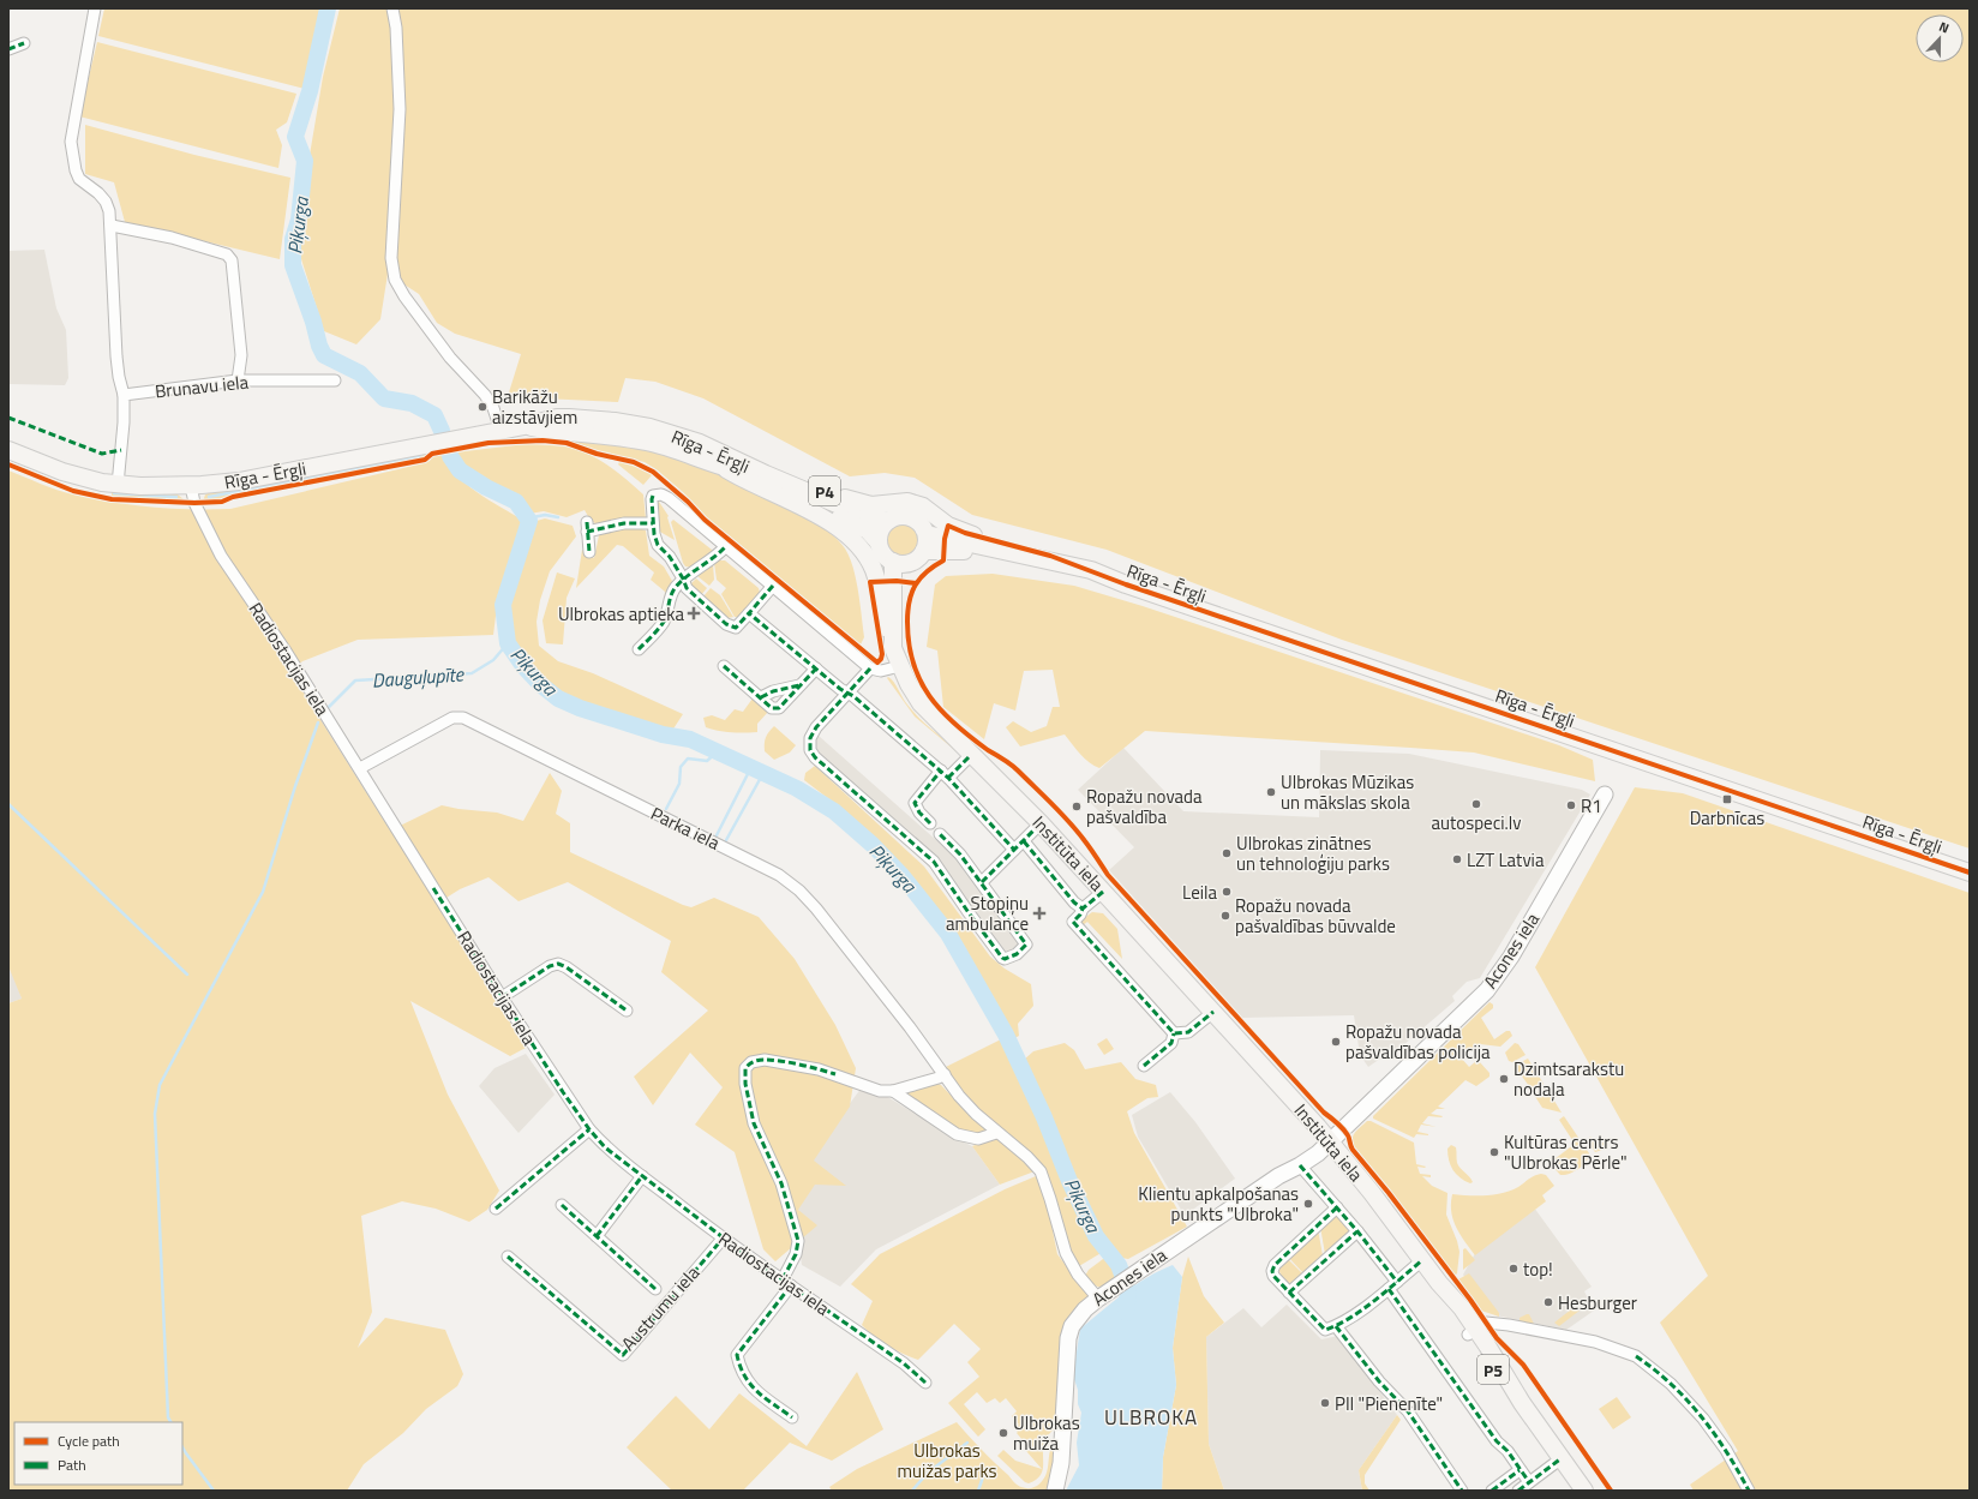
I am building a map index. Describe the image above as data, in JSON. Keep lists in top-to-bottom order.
{
  "streets": {
    "main road": [
      "Rīga - Ērgļi",
      "P4",
      "Institūta iela",
      "P5"
    ],
    "street": [
      "Brunavu iela",
      "Radiostacijas iela",
      "Parka iela",
      "Acones iela",
      "Austrumu iela"
    ]
  },
  "crossings": [
    ["Rīga - Ērgļi", "P4"],
    ["Rīga - Ērgļi", "Radiostacijas iela"],
    ["Rīga - Ērgļi", "P5"],
    ["Radiostacijas iela", "Parka iela"],
    ["Radiostacijas iela", "Austrumu iela"],
    ["Parka iela", "Acones iela"],
    ["Institūta iela", "Acones iela"],
    ["Institūta iela", "P5"]
  ],
  "districts": ["ULBROKA"],
  "water": ["Piķurga", "Dauguļupīte"],
  "parks": ["Ulbrokas muižas parks"],
  "places": {
    "other": [
      "Barikāžu aizstāvjiem",
      "Ulbrokas Mūzikas un mākslas skola",
      "autospeci.lv",
      "R1",
      "Ropažu novada pašvaldība",
      "Ulbrokas zinātnes un tehnoloģiju parks",
      "LZT Latvia",
      "Leila",
      "Ropažu novada pašvaldības būvvalde",
      "Ropažu novada pašvaldības policija",
      "Dzimtsarakstu nodaļa",
      "Kultūras centrs \"Ulbrokas Pērle\"",
      "Klientu apkalpošanas punkts \"Ulbroka\"",
      "top!",
      "Hesburger",
      "PII \"Pienenīte\"",
      "Ulbrokas muiža"
    ],
    "health": ["Ulbrokas aptieka", "Stopiņu ambulance"],
    "transit": ["Darbnīcas"]
  },
  "legend": ["Cycle path", "Path"],
  "north": "top"
}
